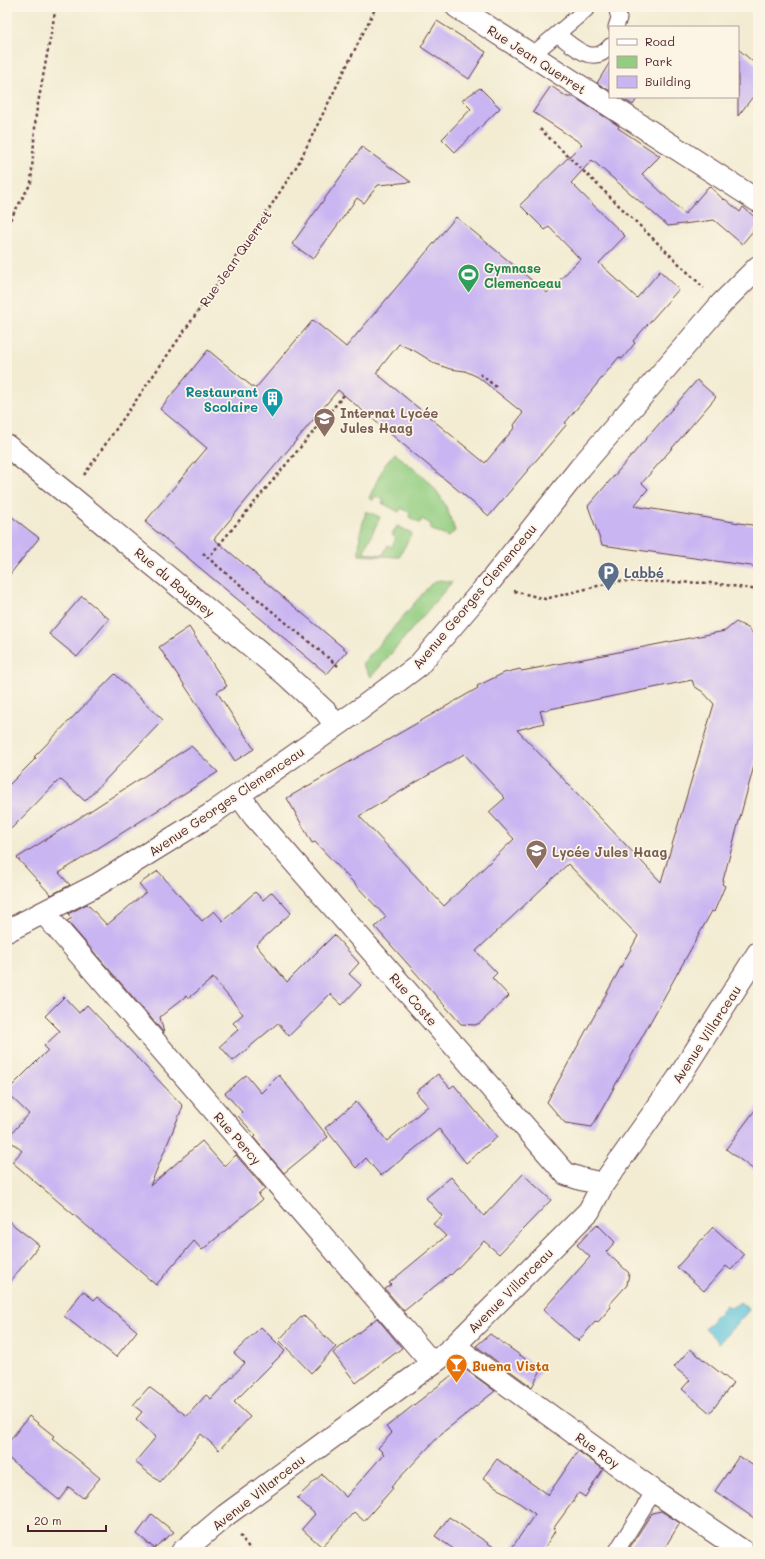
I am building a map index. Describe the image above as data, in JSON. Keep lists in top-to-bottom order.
{
  "streets": {
    "street": [
      "Rue Jean Querret",
      "Rue du Bougney",
      "Avenue Georges Clemenceau",
      "Rue Coste",
      "Avenue Villarceau",
      "Rue Percy",
      "Rue Roy"
    ]
  },
  "crossings": [
    ["Rue Jean Querret", "Rue du Bougney"],
    ["Rue du Bougney", "Avenue Georges Clemenceau"],
    ["Avenue Georges Clemenceau", "Rue Coste"],
    ["Avenue Georges Clemenceau", "Rue Percy"],
    ["Rue Coste", "Avenue Villarceau"],
    ["Avenue Villarceau", "Rue Percy"],
    ["Avenue Villarceau", "Rue Roy"]
  ],
  "places": {
    "sports": ["Gymnase Clemenceau"],
    "building": ["Restaurant Scolaire"],
    "school or university": ["Internat Lycée Jules Haag", "Lycée Jules Haag"],
    "parking": ["Labbé"],
    "bar": ["Buena Vista"]
  },
  "legend": ["Road", "Park", "Building"],
  "scale_bar": "20 m"
}
